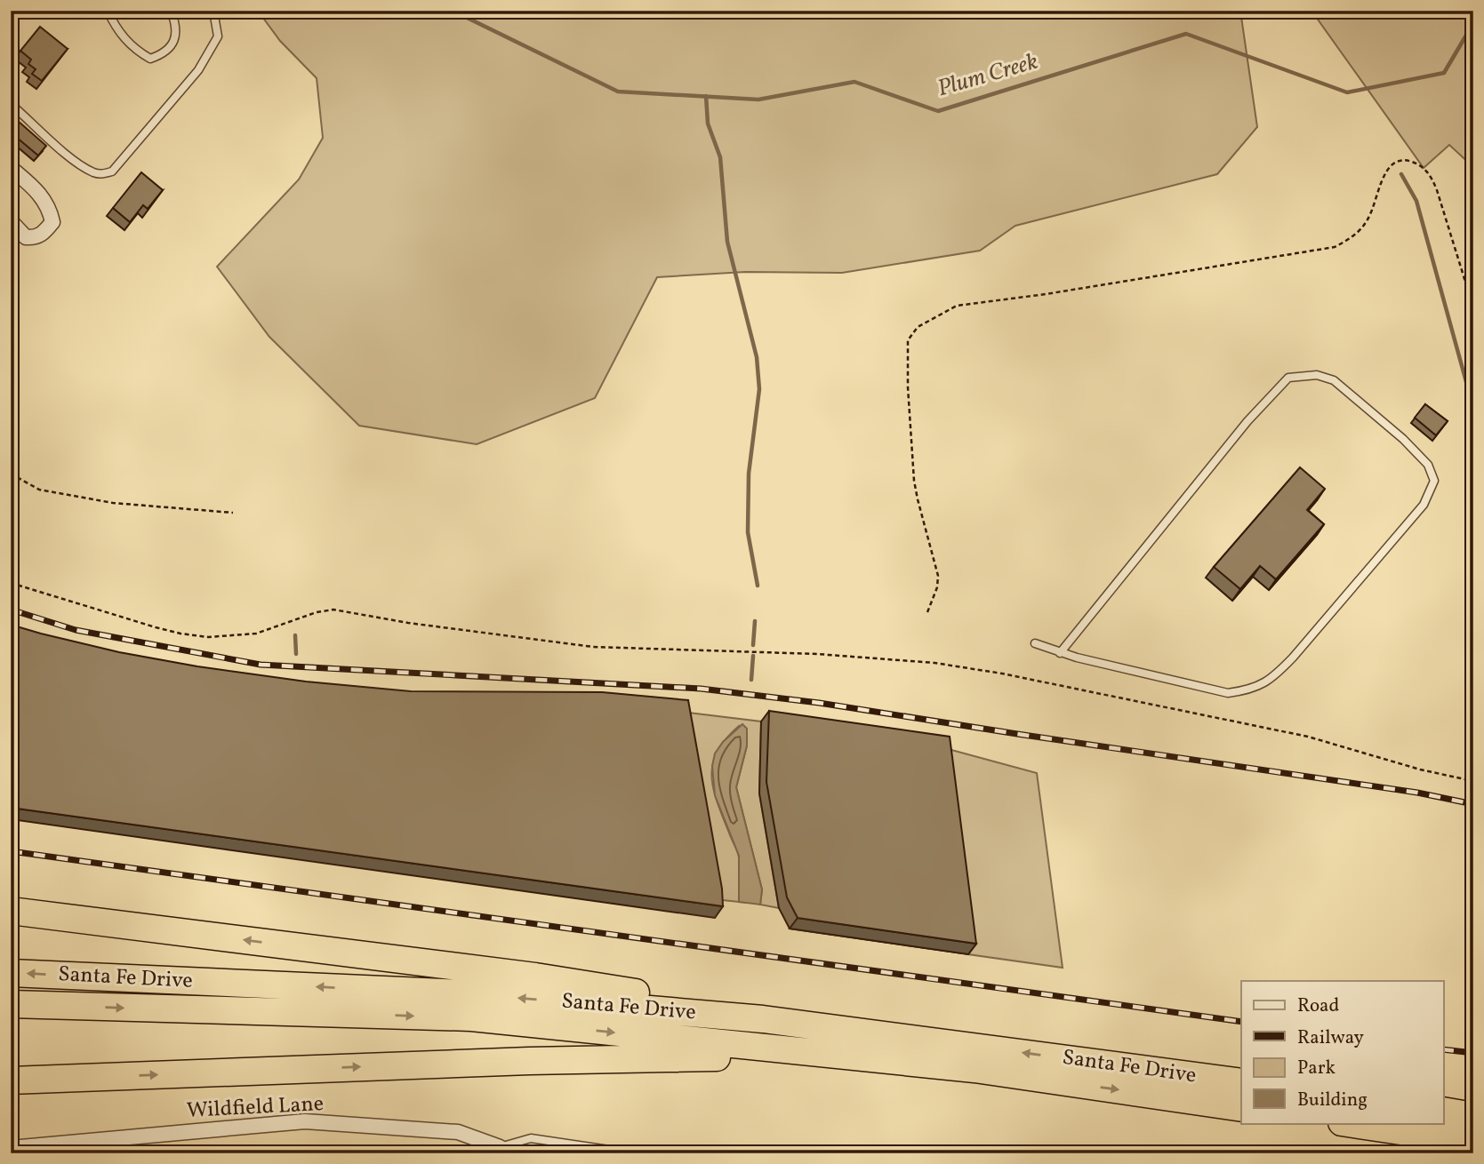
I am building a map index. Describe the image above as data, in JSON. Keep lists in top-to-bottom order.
{
  "streets": {
    "highway": ["Santa Fe Drive"],
    "street": ["Wildfield Lane"]
  },
  "water": ["Plum Creek"],
  "legend": [
    "Road",
    "Railway",
    "Park",
    "Building"
  ]
}
